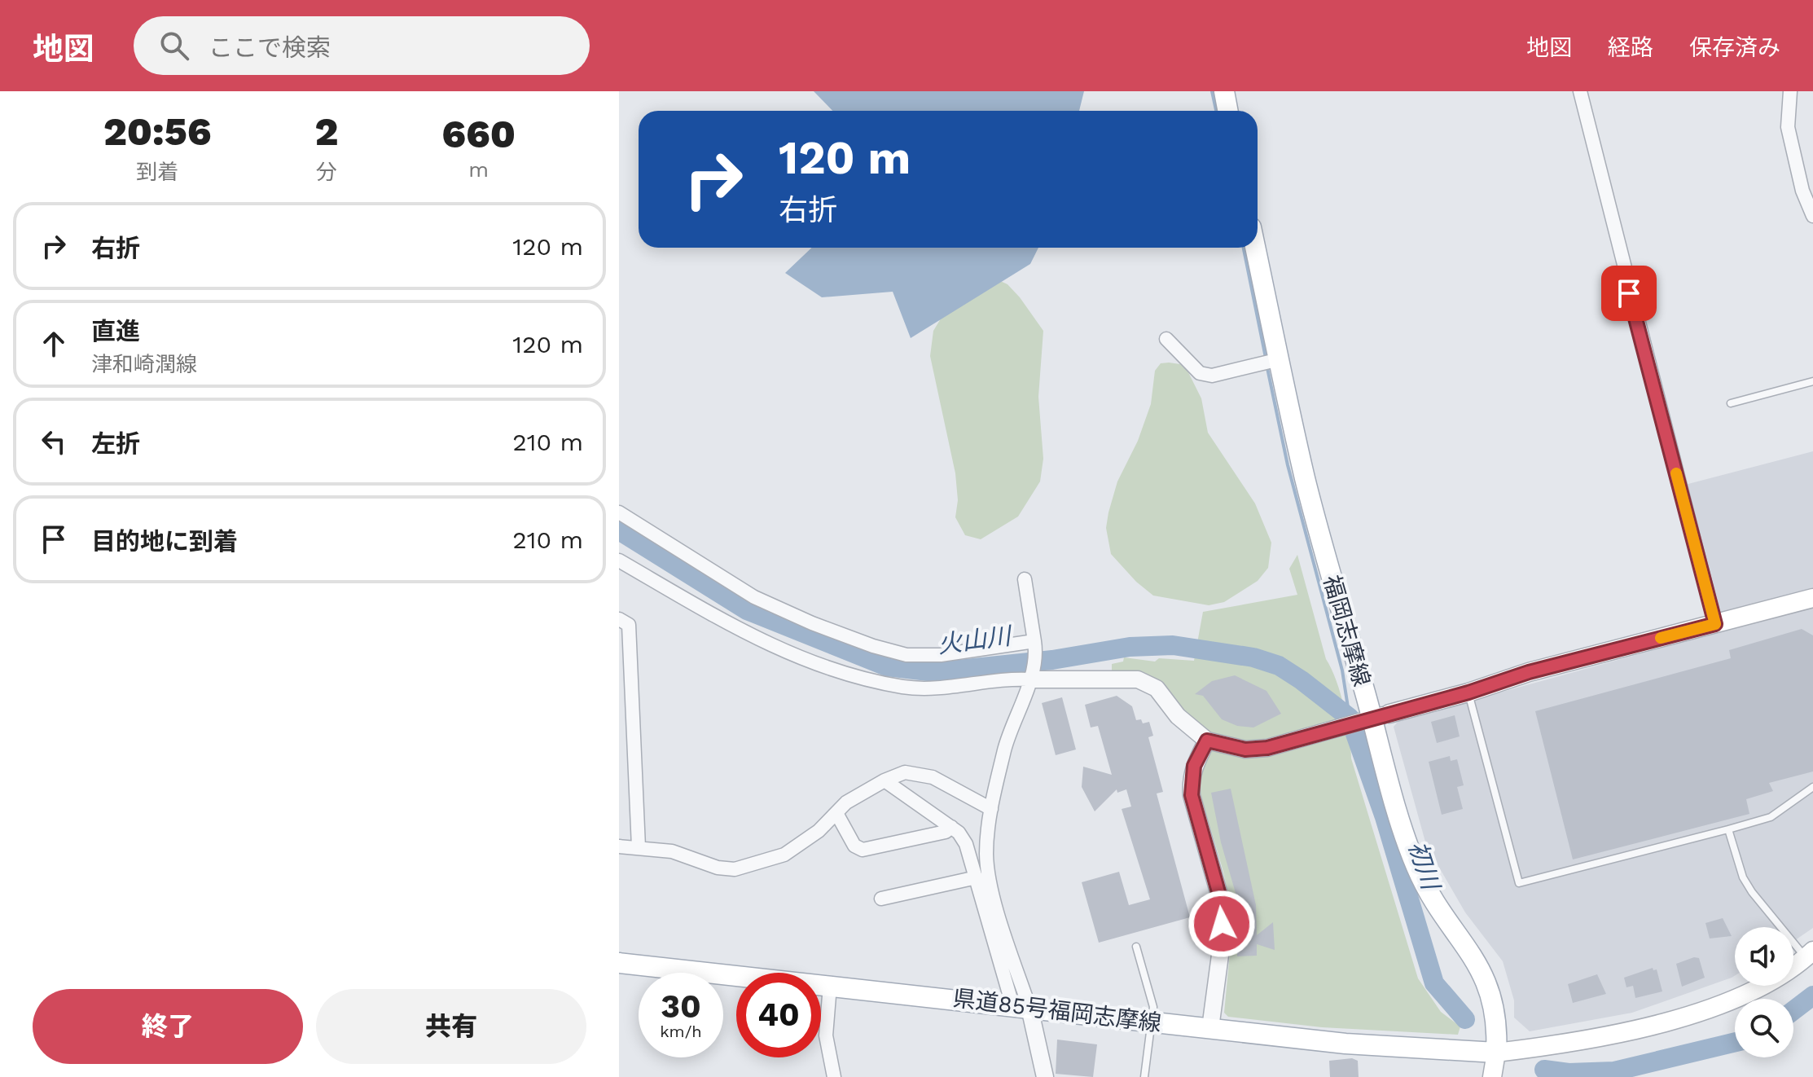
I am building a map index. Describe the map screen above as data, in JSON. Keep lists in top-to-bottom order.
{
  "streets": {
    "main road": ["福岡志摩線", "県道85号福岡志摩線"]
  },
  "crossings": [
    ["福岡志摩線", "県道85号福岡志摩線"]
  ],
  "water": ["火山川", "初川"],
  "page": {
    "header": "地図",
    "search": "ここで検索",
    "nav": ["地図", "経路", "保存済み"],
    "eta": [
      "20:56",
      "到着",
      "2",
      "分",
      "660",
      "m"
    ],
    "turn": ["120 m", "右折"],
    "list": [
      {
        "name": "右折",
        "value": "120 m"
      },
      {
        "name": "直進",
        "note": "津和崎潤線",
        "value": "120 m"
      },
      {
        "name": "左折",
        "value": "210 m"
      },
      {
        "name": "目的地に到着",
        "value": "210 m"
      }
    ],
    "speed": "30 km/h",
    "limit": "40",
    "buttons": ["終了", "共有"]
  }
}
